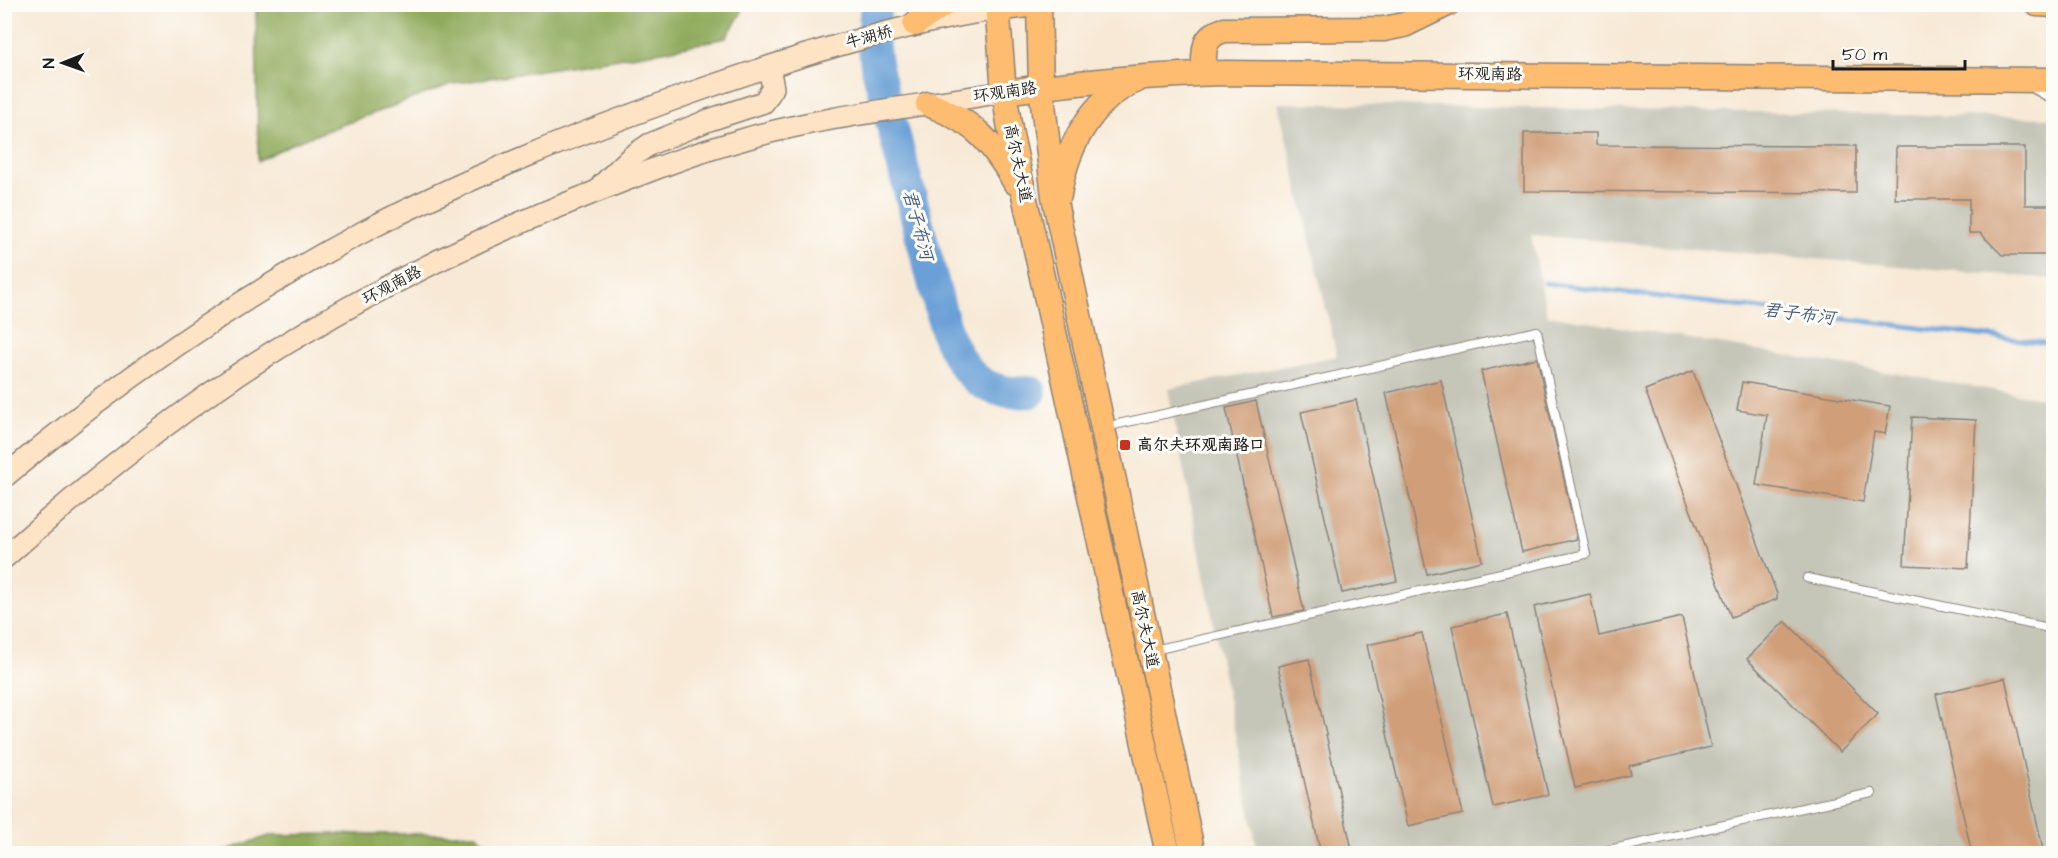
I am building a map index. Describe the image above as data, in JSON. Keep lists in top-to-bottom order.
{
  "streets": {
    "main road": ["环观南路", "高尔夫大道"],
    "street": ["牛湖桥"]
  },
  "crossings": [
    ["环观南路", "高尔夫大道"]
  ],
  "water": ["君子布河"],
  "places": {
    "transit": ["高尔夫环观南路口"]
  },
  "scale_bar": "50 m",
  "north": "left"
}
